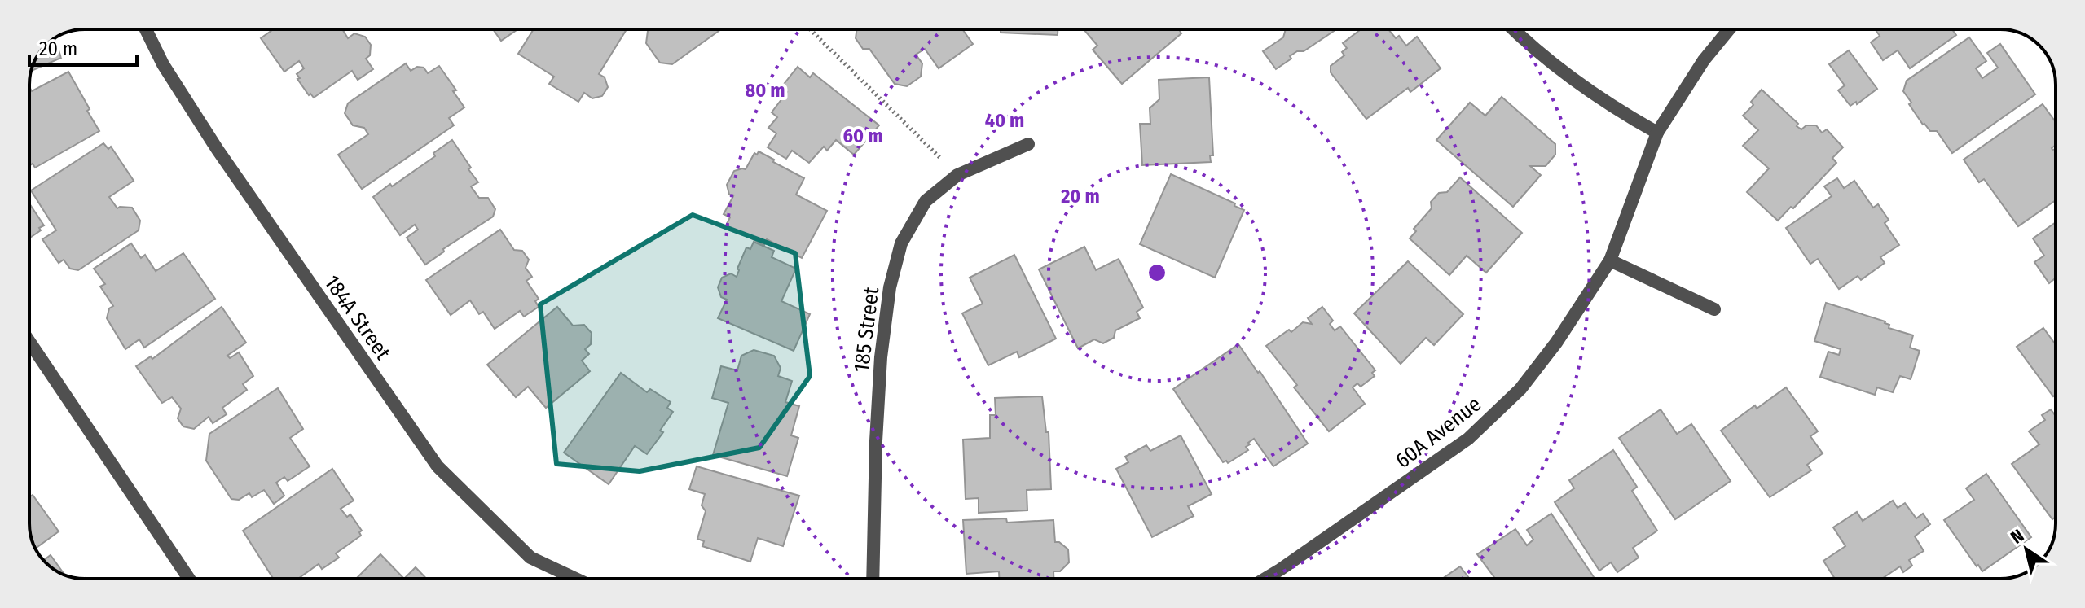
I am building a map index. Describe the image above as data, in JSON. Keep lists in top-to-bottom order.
{
  "streets": {
    "street": ["184A Street", "185 Street", "60A Avenue"]
  },
  "scale_bar": "20 m",
  "north": "top left",
  "rings": [
    "80 m",
    "40 m",
    "60 m",
    "20 m"
  ]
}
